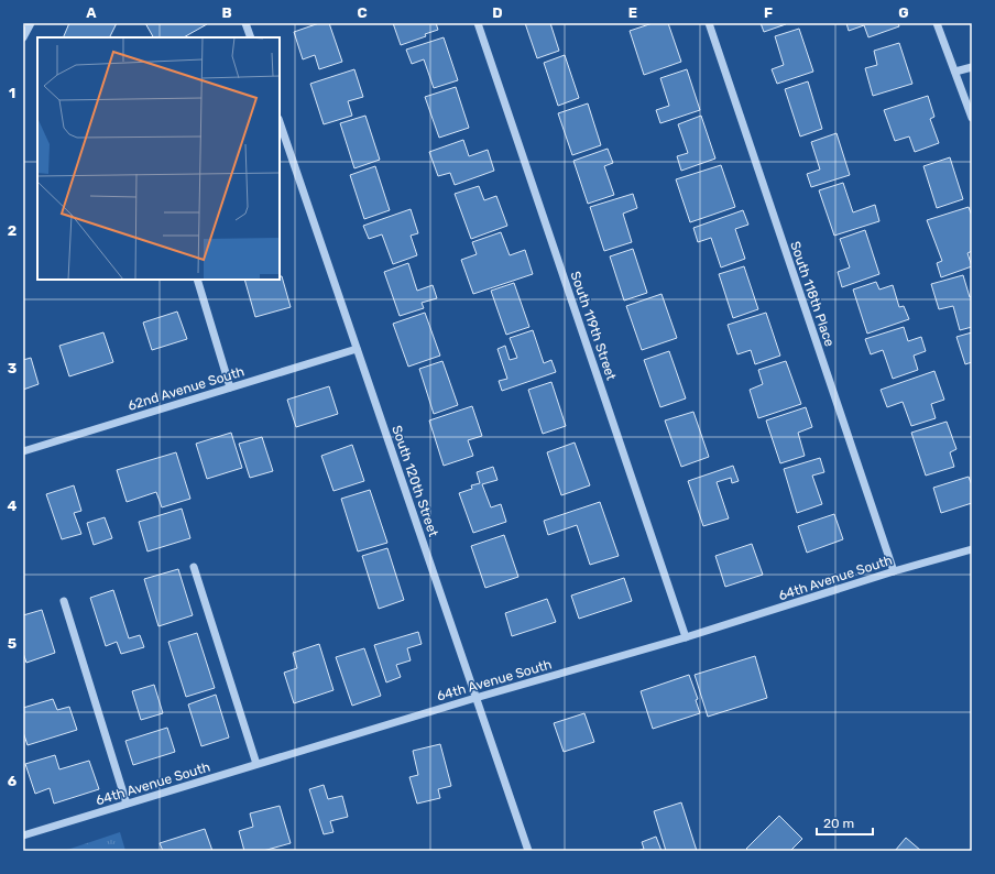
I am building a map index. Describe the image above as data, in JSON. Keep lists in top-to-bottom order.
{
  "streets": {
    "street": [
      "South 118th Place",
      "South 119th Street",
      "62nd Avenue South",
      "South 120th Street",
      "64th Avenue South"
    ]
  },
  "crossings": [
    ["South 118th Place", "64th Avenue South"],
    ["South 119th Street", "64th Avenue South"],
    ["62nd Avenue South", "South 120th Street"],
    ["South 120th Street", "64th Avenue South"]
  ],
  "scale_bar": "20 m",
  "grid": {
    "columns": [
      "A",
      "B",
      "C",
      "D",
      "E",
      "F",
      "G"
    ],
    "rows": [
      "1",
      "2",
      "3",
      "4",
      "5",
      "6"
    ]
  }
}
